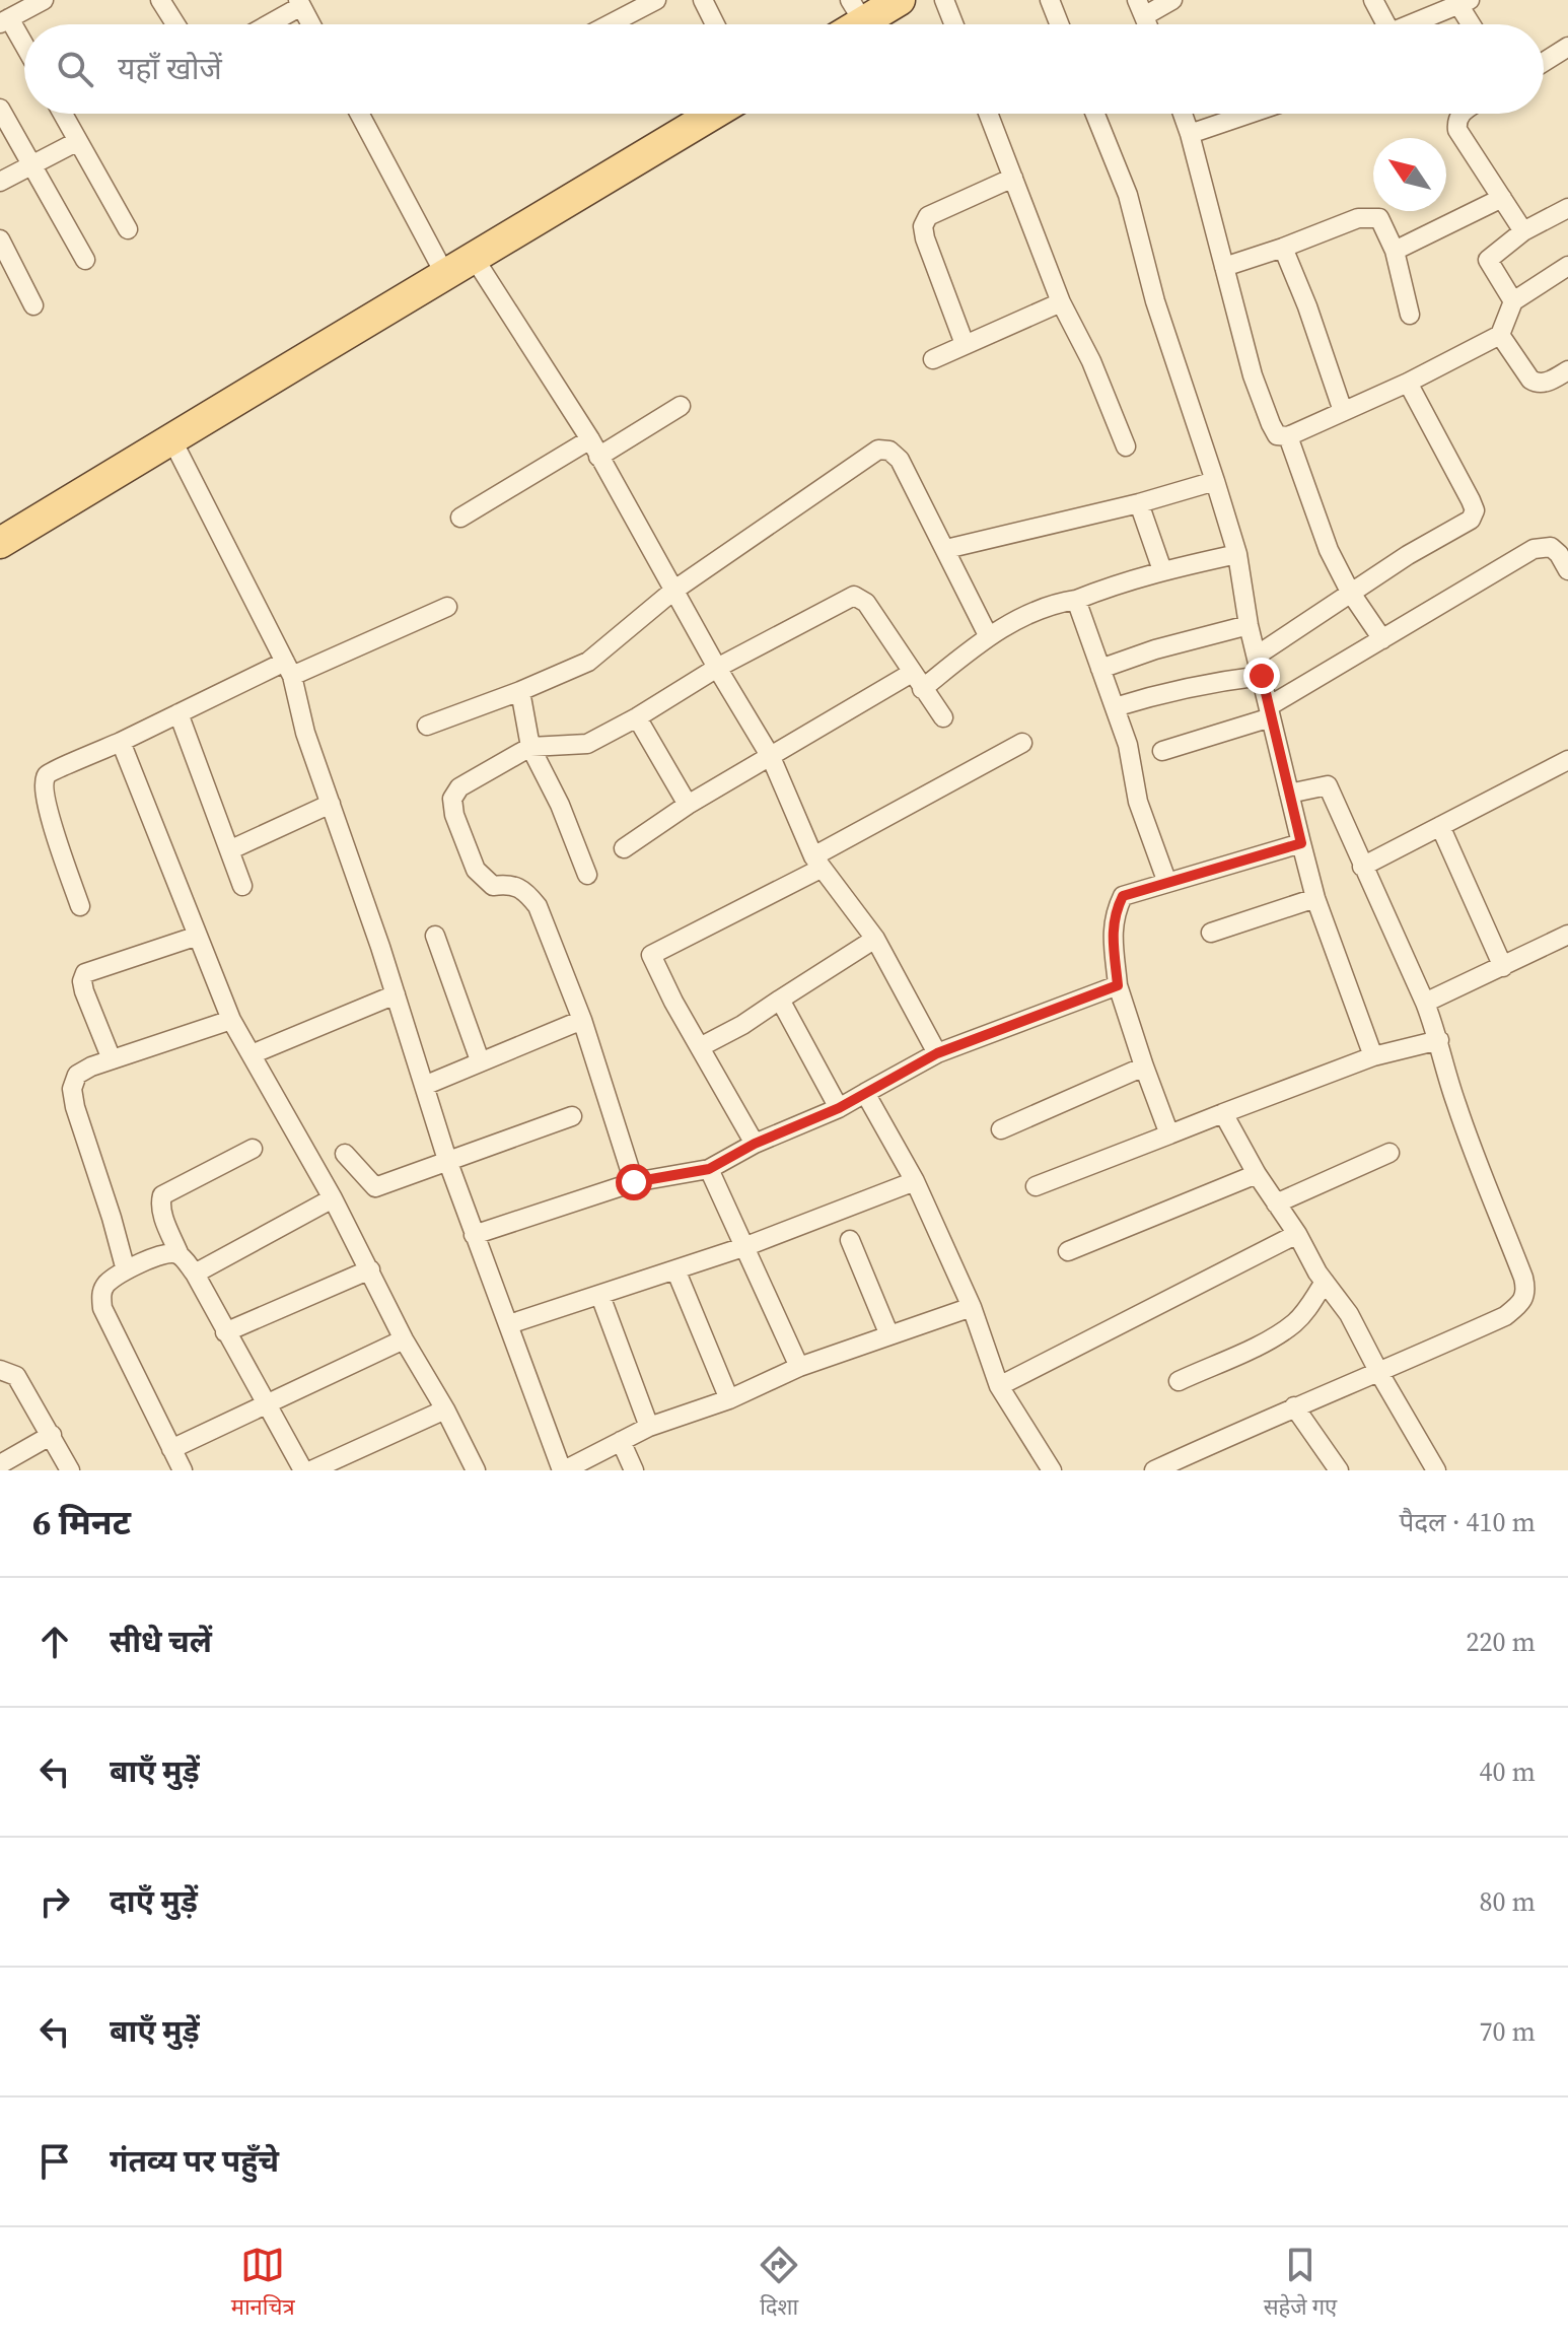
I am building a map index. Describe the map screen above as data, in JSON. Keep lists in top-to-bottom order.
{
  "north": "top left",
  "page": {
    "search": "यहाँ खोजें",
    "heading": ["6 मिनट", "पैदल · 410 m"],
    "list": [
      ["सीधे चलें", "220 m"],
      ["बाएँ मुड़ें", "40 m"],
      ["दाएँ मुड़ें", "80 m"],
      ["बाएँ मुड़ें", "70 m"],
      "गंतव्य पर पहुँचे"
    ],
    "nav": ["मानचित्र", "दिशा", "सहेजे गए"]
  }
}
